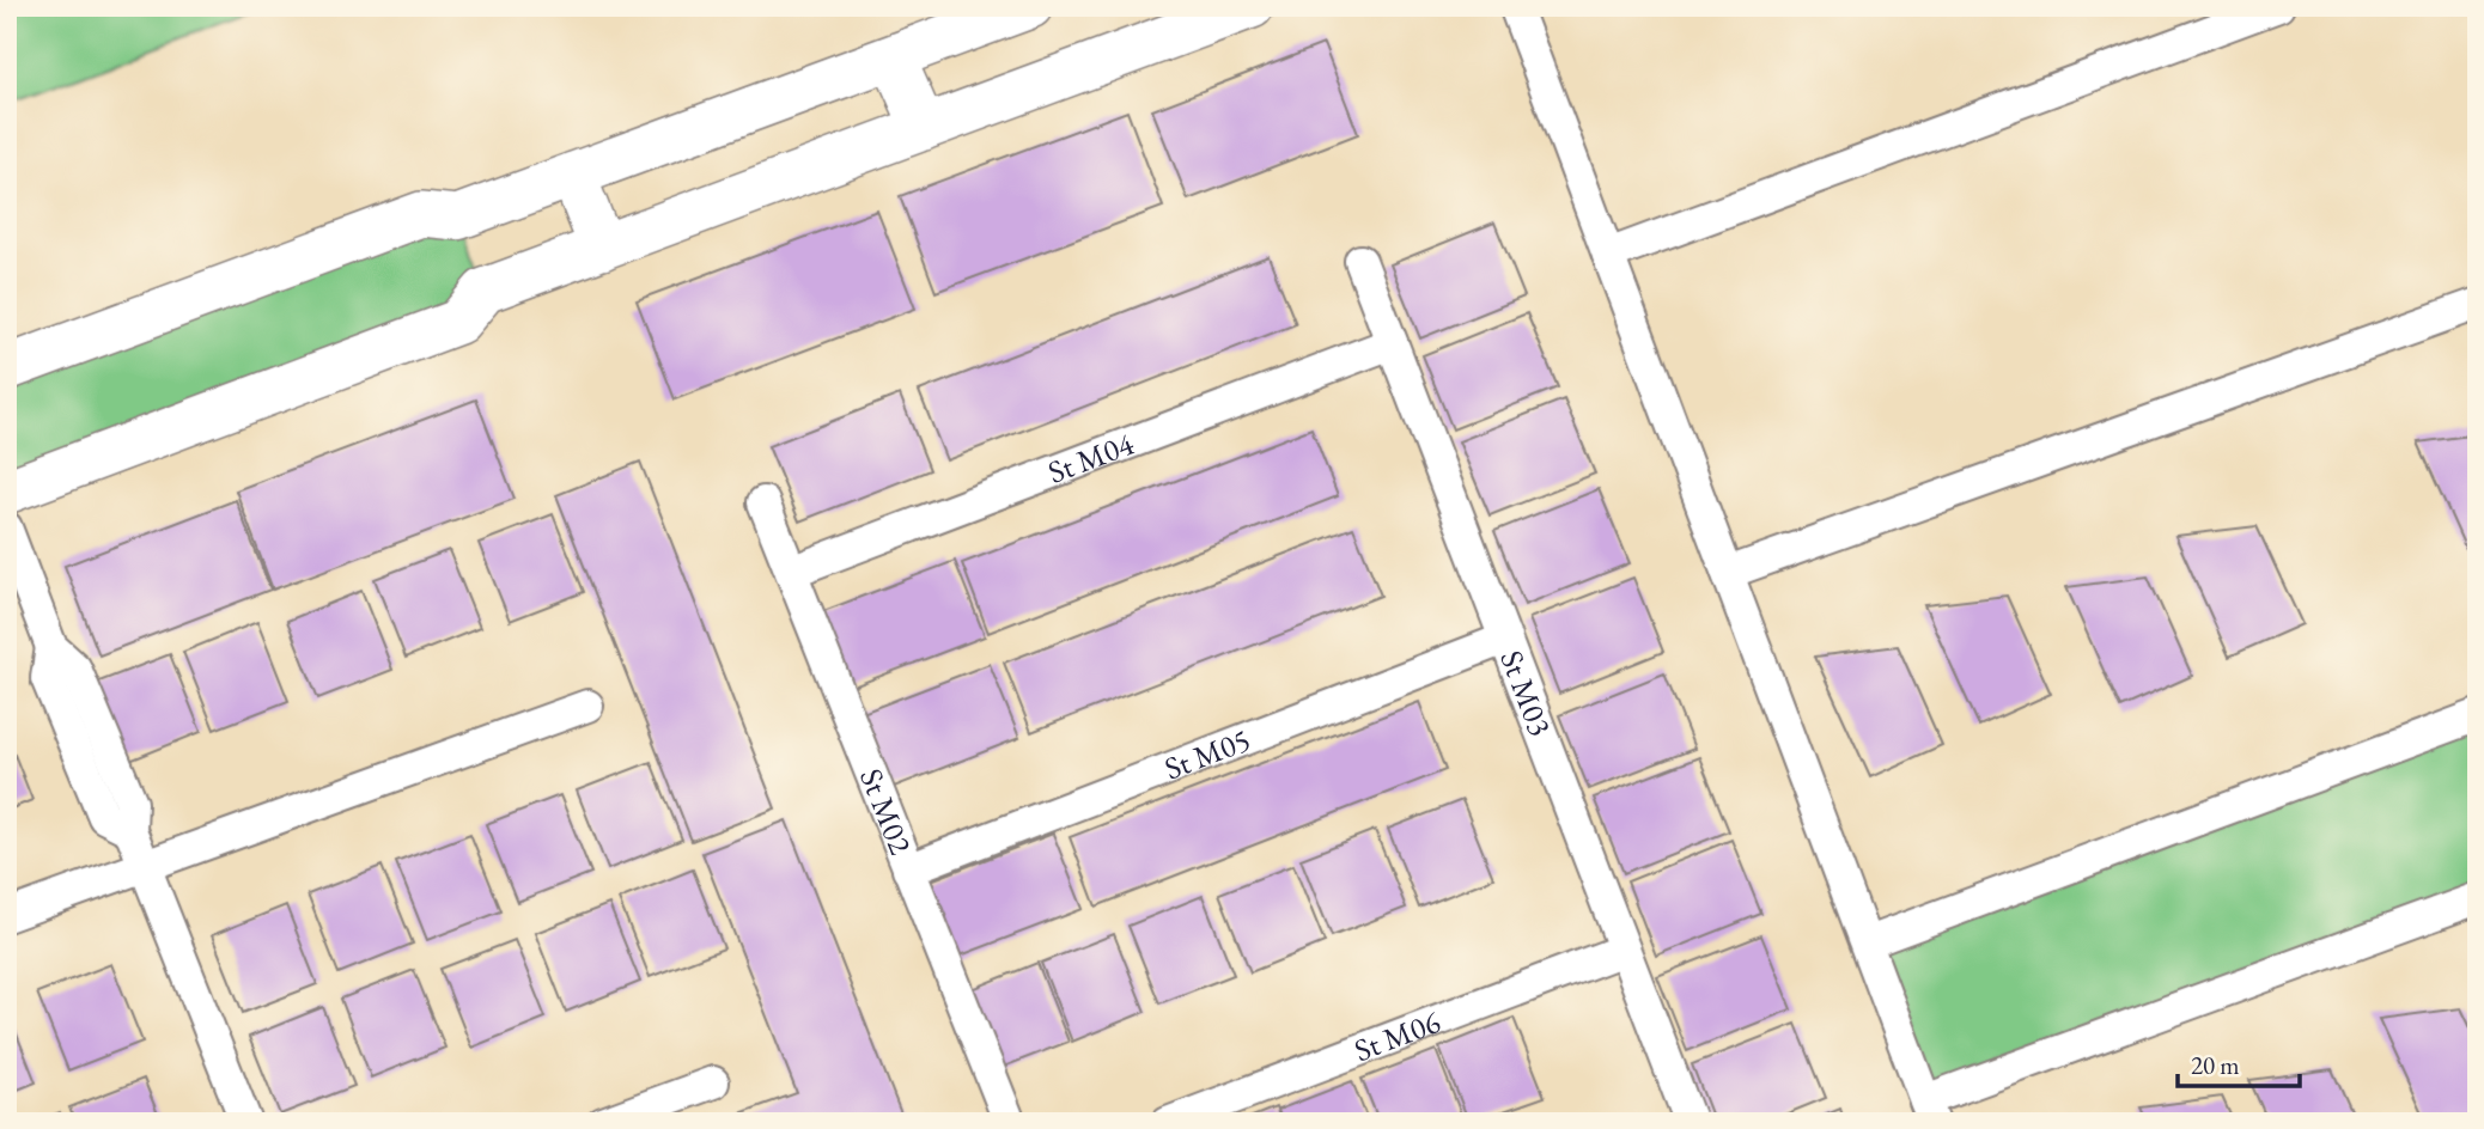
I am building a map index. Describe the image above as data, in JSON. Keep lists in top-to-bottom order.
{
  "streets": {
    "street": [
      "St M04",
      "St M03",
      "St M05",
      "St M02",
      "St M06"
    ]
  },
  "crossings": [
    ["St M04", "St M03"],
    ["St M04", "St M02"],
    ["St M03", "St M05"],
    ["St M03", "St M06"],
    ["St M05", "St M02"]
  ],
  "scale_bar": "20 m"
}
